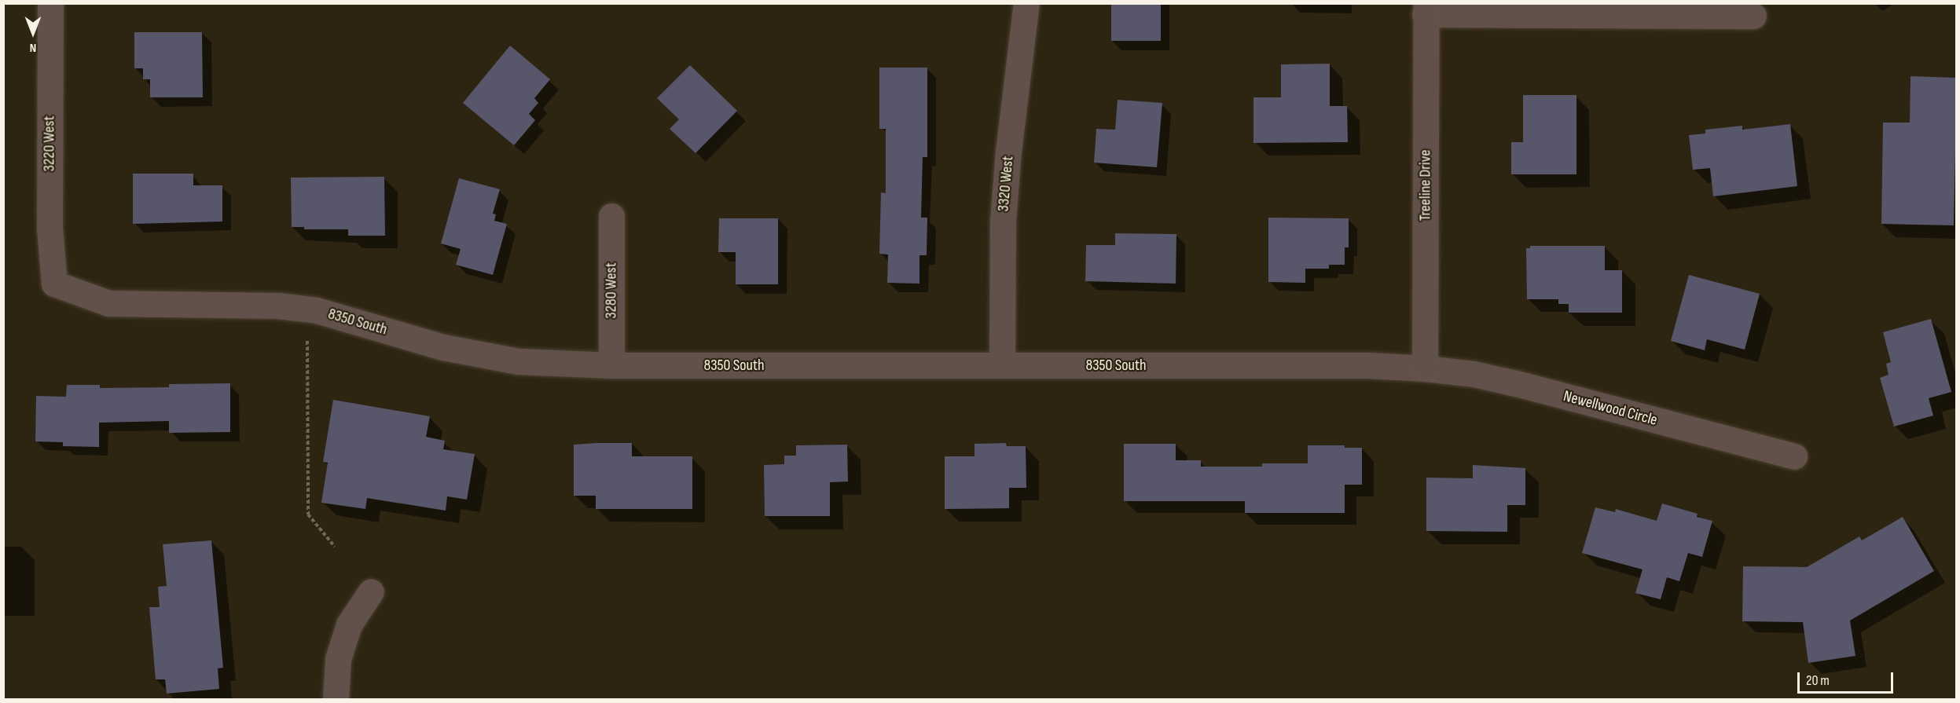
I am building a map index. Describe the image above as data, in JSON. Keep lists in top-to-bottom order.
{
  "streets": {
    "street": [
      "3220 West",
      "3320 West",
      "Treeline Drive",
      "3280 West",
      "8350 South",
      "Newellwood Circle"
    ]
  },
  "crossings": [
    ["3220 West", "8350 South"],
    ["3320 West", "8350 South"],
    ["Treeline Drive", "8350 South"],
    ["Treeline Drive", "Newellwood Circle"],
    ["3280 West", "8350 South"],
    ["8350 South", "Newellwood Circle"]
  ],
  "scale_bar": "20 m",
  "north": "bottom"
}
